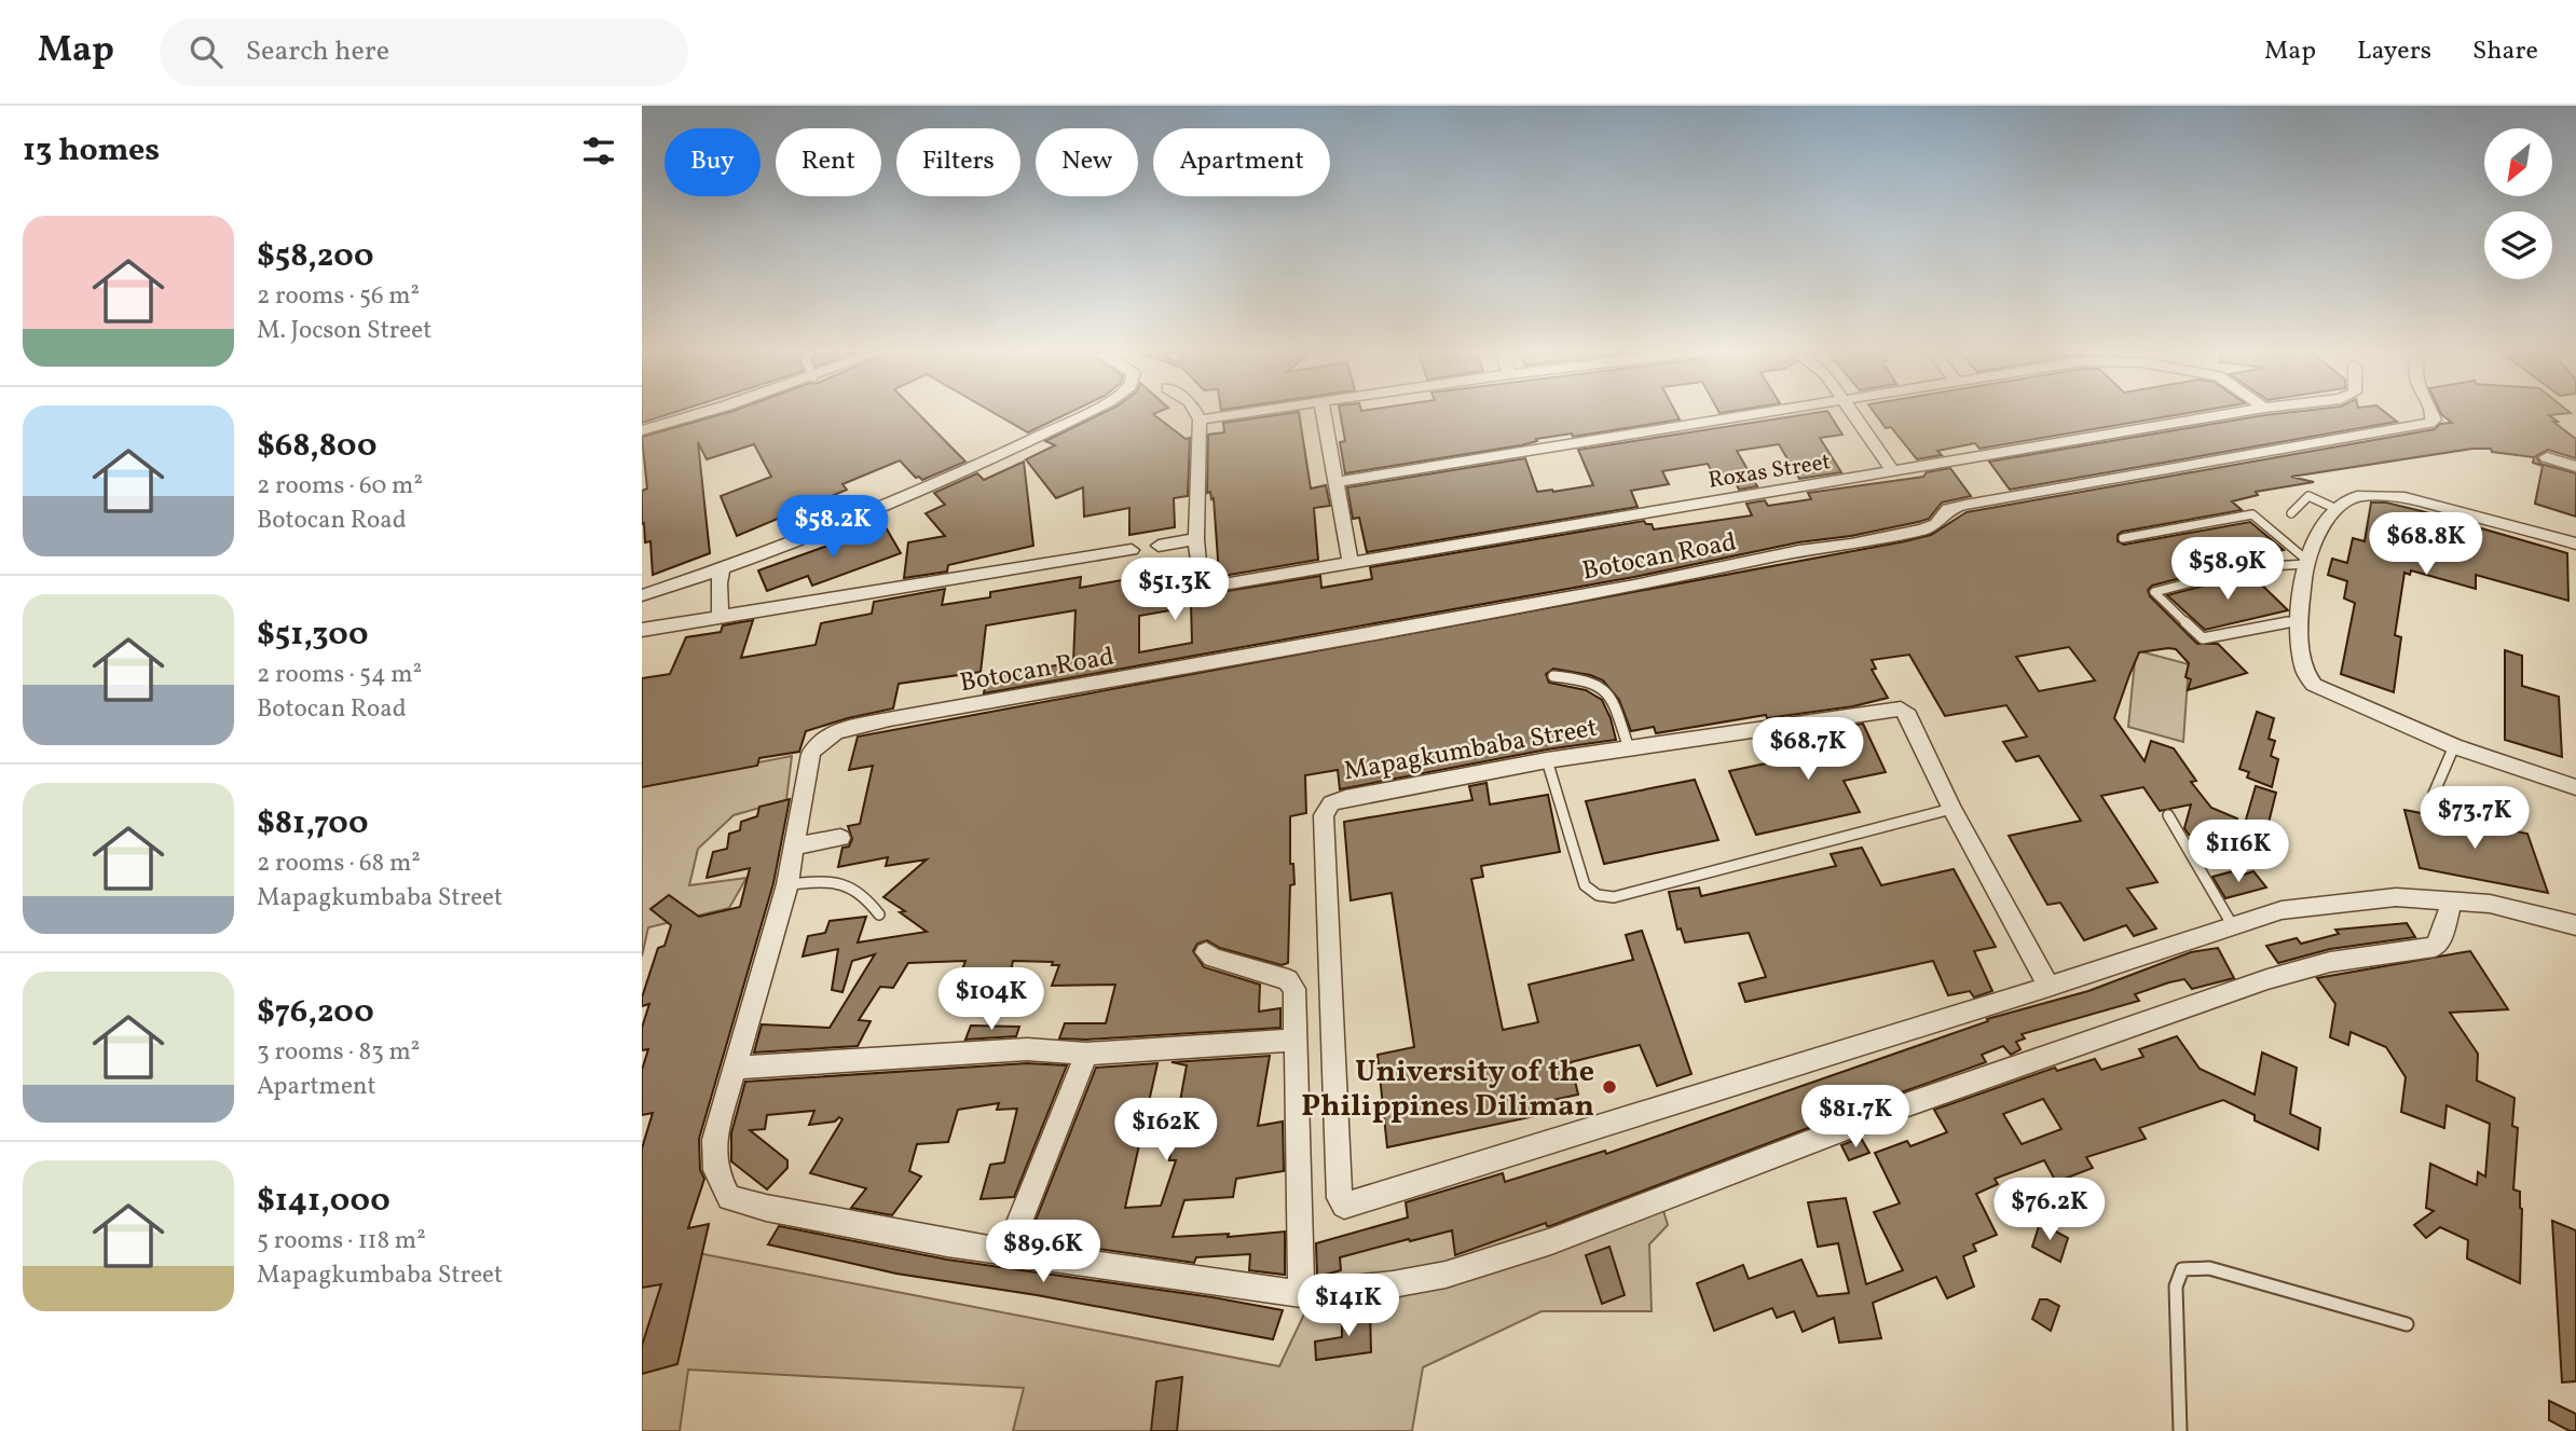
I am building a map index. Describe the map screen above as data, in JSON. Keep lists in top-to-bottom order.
{
  "streets": {
    "street": ["Roxas Street", "Botocan Road", "Mapagkumbaba Street"]
  },
  "places": ["University of the Philippines Diliman"],
  "north": "bottom left",
  "page": {
    "header": "Map",
    "search": "Search here",
    "nav": ["Map", "Layers", "Share"],
    "heading": "13 homes",
    "chip": [
      "Buy",
      "Rent",
      "Filters",
      "New",
      "Apartment"
    ],
    "list": [
      {
        "name": "$58,200",
        "note": "2 rooms · 56 m² · M. Jocson Street"
      },
      {
        "name": "$68,800",
        "note": "2 rooms · 60 m² · Botocan Road"
      },
      {
        "name": "$51,300",
        "note": "2 rooms · 54 m² · Botocan Road"
      },
      {
        "name": "$81,700",
        "note": "2 rooms · 68 m² · Mapagkumbaba Street"
      },
      {
        "name": "$76,200",
        "note": "3 rooms · 83 m² · Apartment"
      },
      {
        "name": "$141,000",
        "note": "5 rooms · 118 m² · Mapagkumbaba Street"
      }
    ],
    "price": [
      "$58.2K",
      "$68.8K",
      "$58.9K",
      "$51.3K",
      "$68.7K",
      "$73.7K",
      "$116K",
      "$104K",
      "$81.7K",
      "$162K",
      "$76.2K",
      "$89.6K",
      "$141K"
    ]
  }
}
